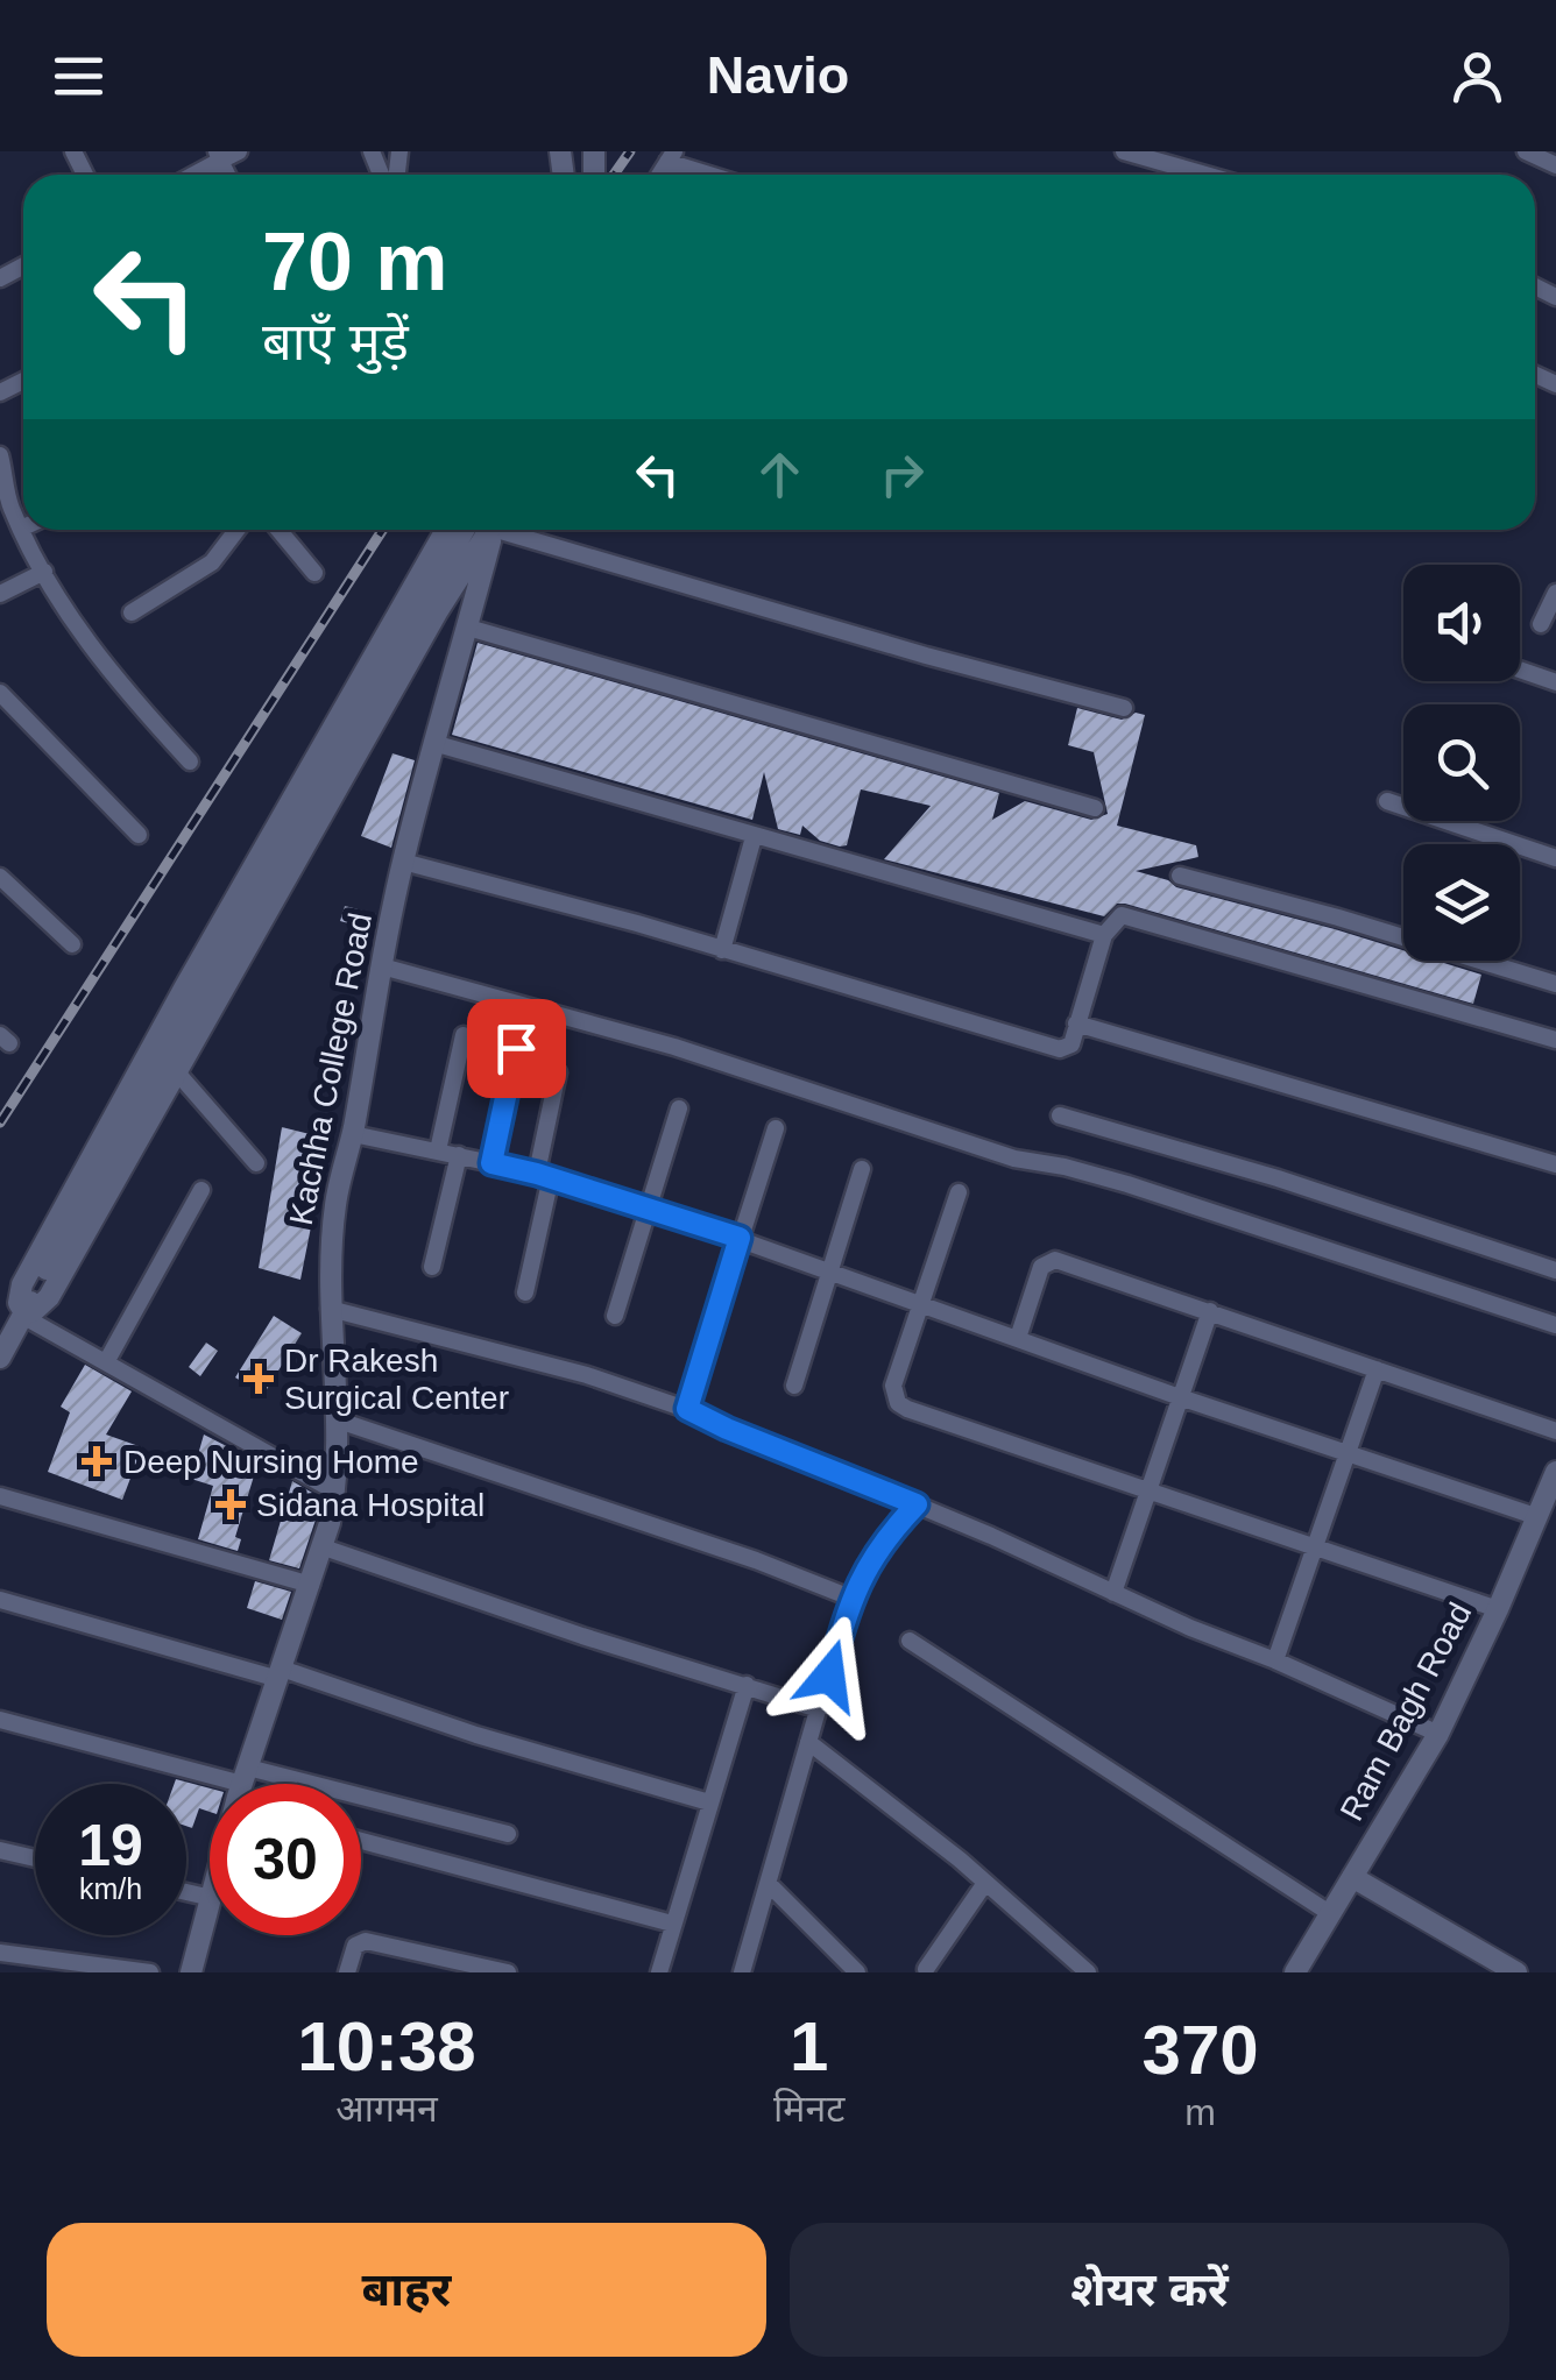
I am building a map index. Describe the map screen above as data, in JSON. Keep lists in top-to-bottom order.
{
  "streets": {
    "street": ["Kachha College Road", "Ram Bagh Road"]
  },
  "places": {
    "health": ["Dr Rakesh Surgical Center", "Deep Nursing Home", "Sidana Hospital"]
  },
  "page": {
    "header": "Navio",
    "turn": ["70 m", "बाएँ मुड़ें"],
    "speed": "19 km/h",
    "limit": "30",
    "eta": [
      "10:38",
      "आगमन",
      "1",
      "मिनट",
      "370",
      "m"
    ],
    "buttons": ["बाहर", "शेयर करें"]
  }
}
